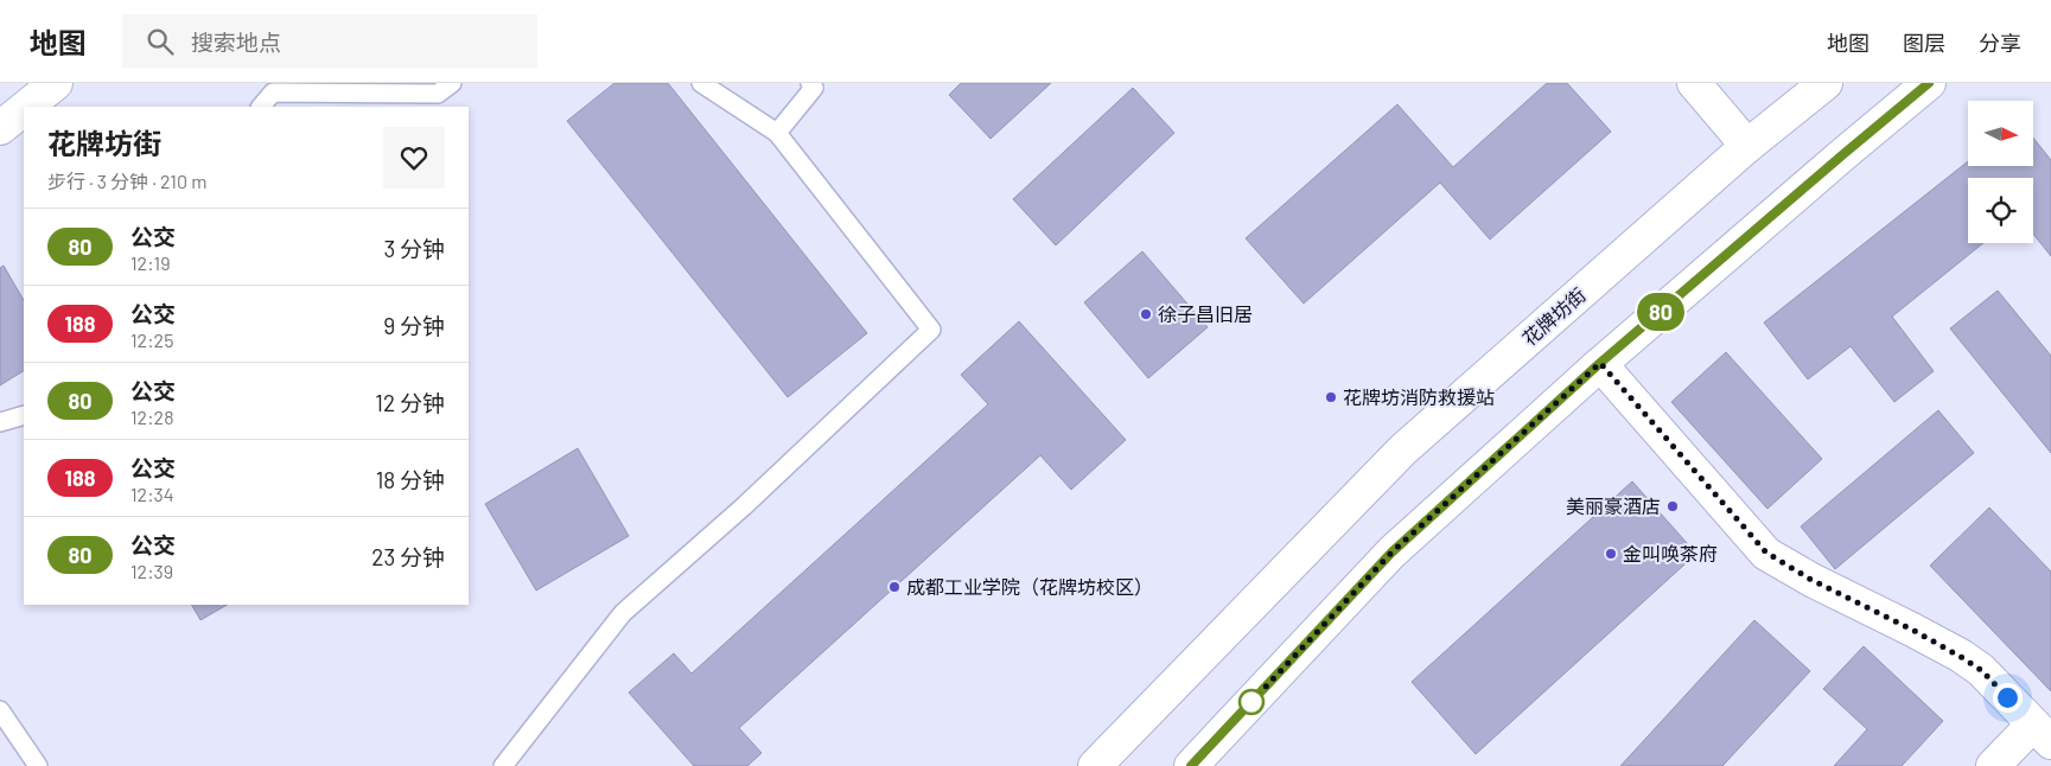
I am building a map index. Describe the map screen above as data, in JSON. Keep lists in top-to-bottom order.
{
  "streets": {
    "main road": ["花牌坊街"]
  },
  "places": [
    "徐子昌旧居",
    "花牌坊消防救援站",
    "美丽豪酒店",
    "金叫唤茶府",
    "成都工业学院（花牌坊校区）"
  ],
  "lines": ["bus line 80"],
  "north": "right",
  "page": {
    "header": "地图",
    "search": "搜索地点",
    "nav": ["地图", "图层", "分享"],
    "on_map": "80",
    "heading": ["花牌坊街", "步行 · 3 分钟 · 210 m"],
    "list": [
      {
        "mark": "80",
        "name": "公交",
        "note": "12:19",
        "value": "3 分钟"
      },
      {
        "mark": "188",
        "name": "公交",
        "note": "12:25",
        "value": "9 分钟"
      },
      {
        "mark": "80",
        "name": "公交",
        "note": "12:28",
        "value": "12 分钟"
      },
      {
        "mark": "188",
        "name": "公交",
        "note": "12:34",
        "value": "18 分钟"
      },
      {
        "mark": "80",
        "name": "公交",
        "note": "12:39",
        "value": "23 分钟"
      }
    ]
  }
}
